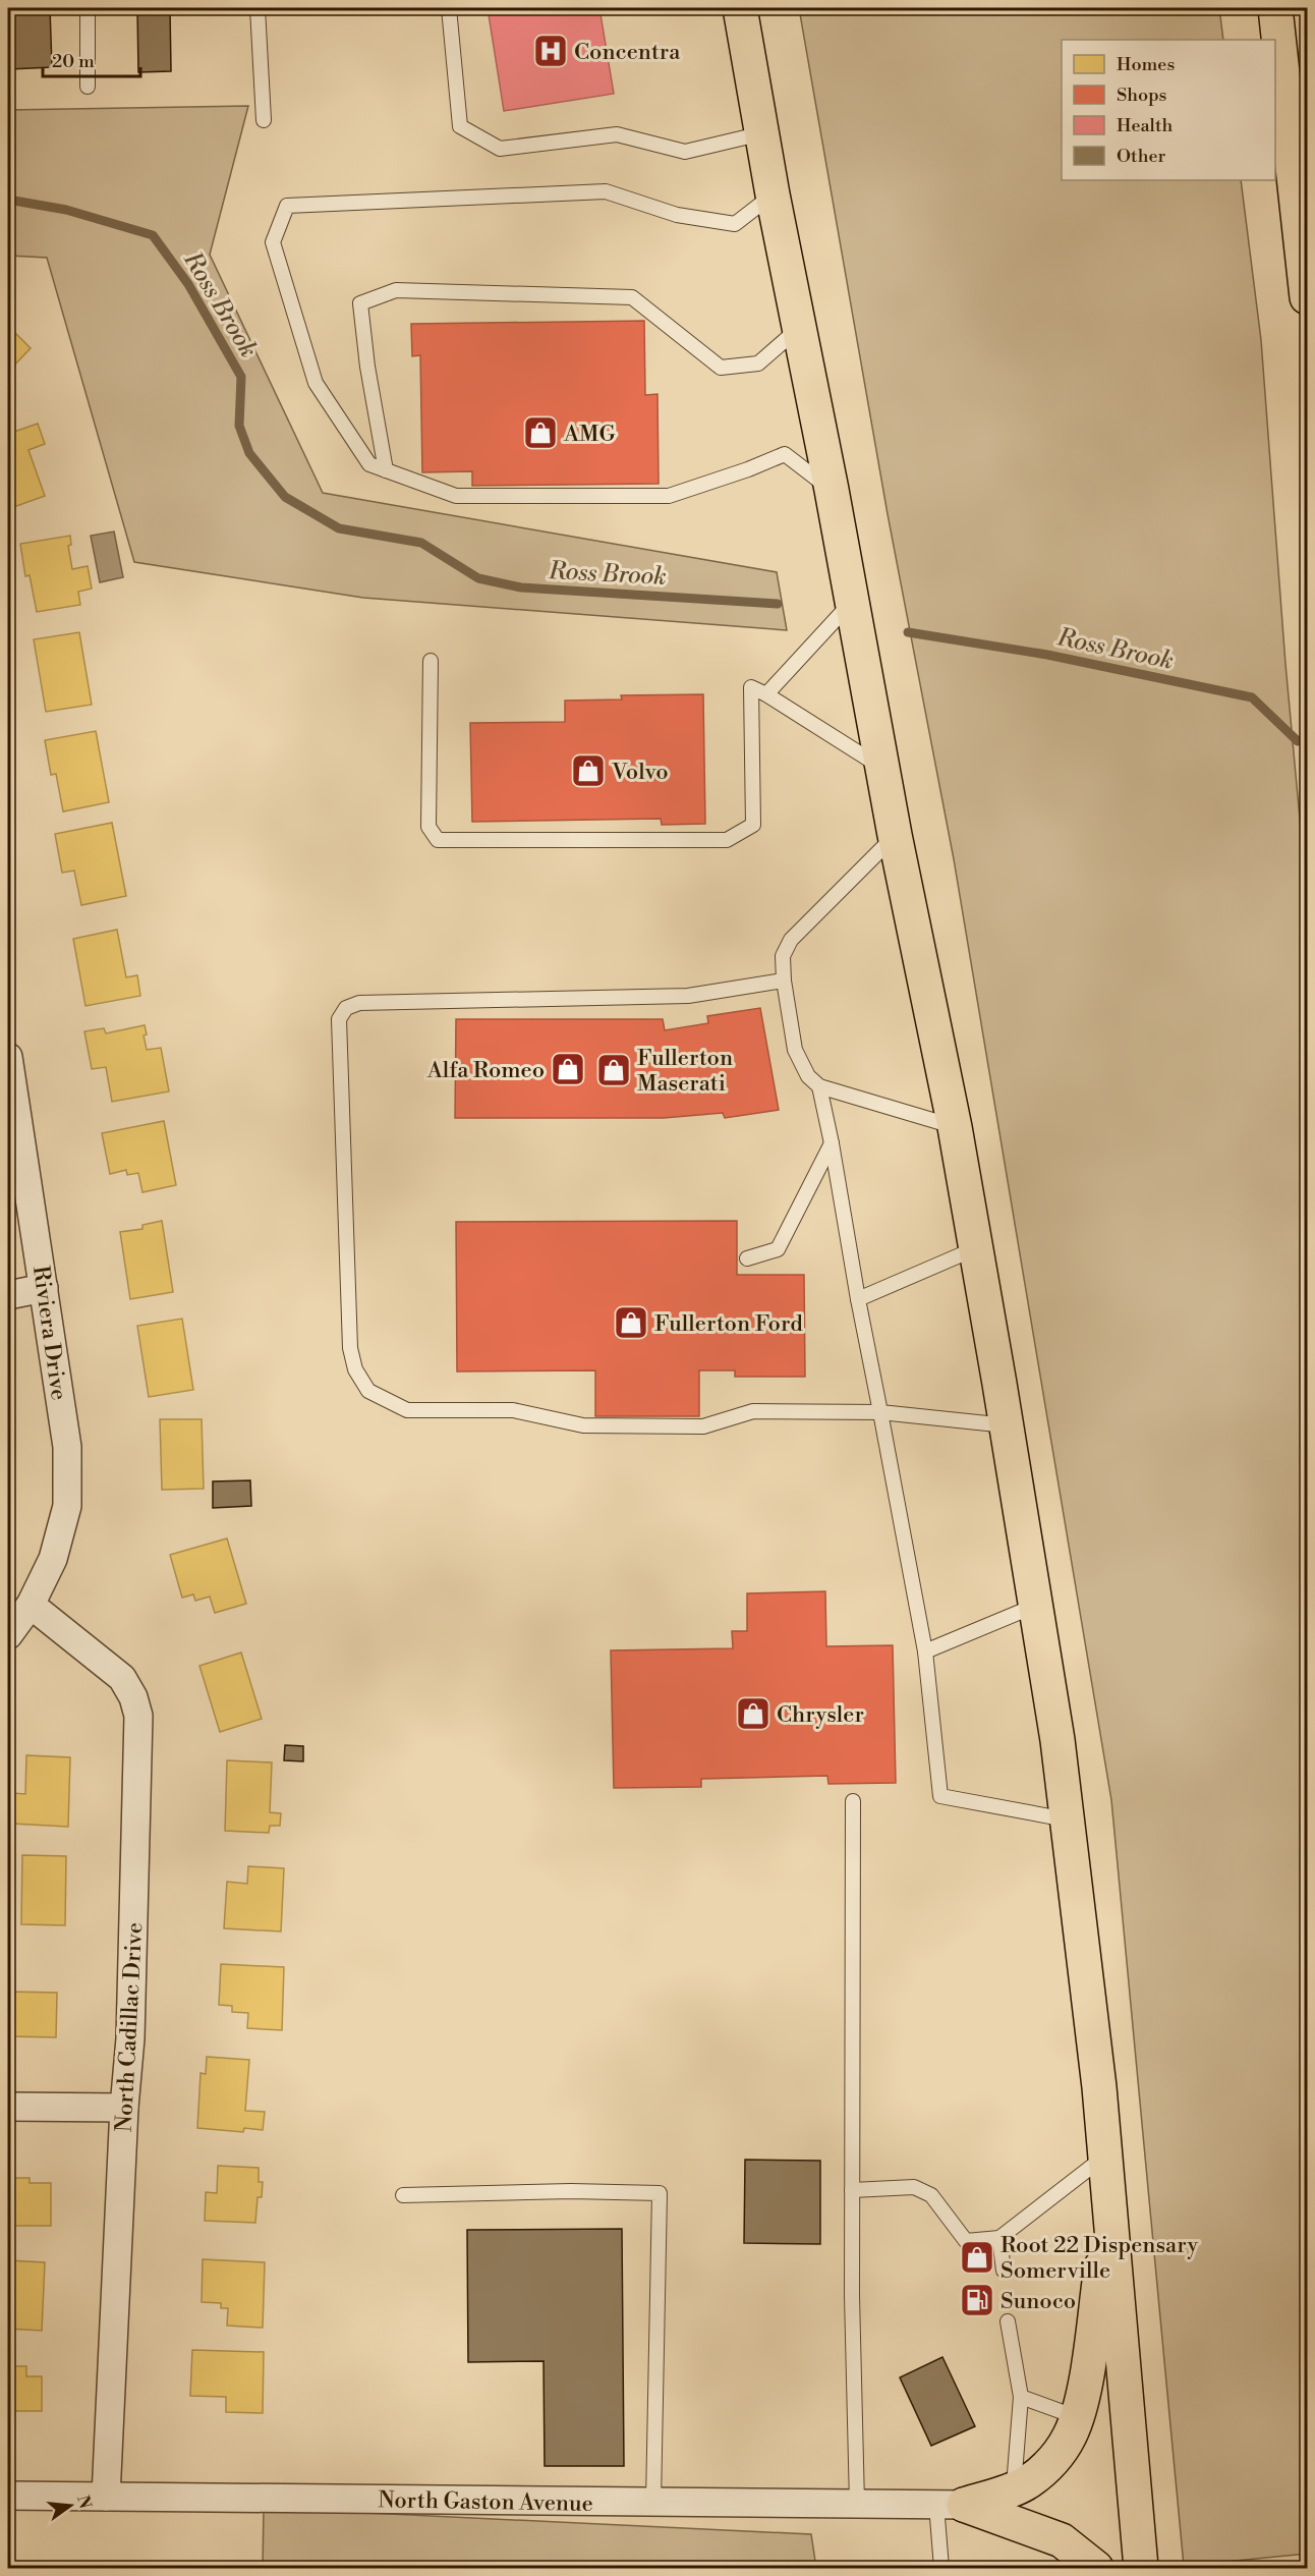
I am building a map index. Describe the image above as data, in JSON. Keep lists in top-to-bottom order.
{
  "streets": {
    "street": ["Riviera Drive", "North Cadillac Drive", "North Gaston Avenue"]
  },
  "crossings": [
    ["Riviera Drive", "North Cadillac Drive"],
    ["North Cadillac Drive", "North Gaston Avenue"]
  ],
  "water": ["Ross Brook"],
  "places": {
    "hospital": ["Concentra"],
    "shop": [
      "AMG",
      "Volvo",
      "Alfa Romeo",
      "Fullerton Maserati",
      "Fullerton Ford",
      "Chrysler",
      "Root 22 Dispensary Somerville"
    ],
    "fuel station": ["Sunoco"]
  },
  "legend": [
    "Homes",
    "Shops",
    "Health",
    "Other"
  ],
  "scale_bar": "20 m",
  "north": "right"
}
